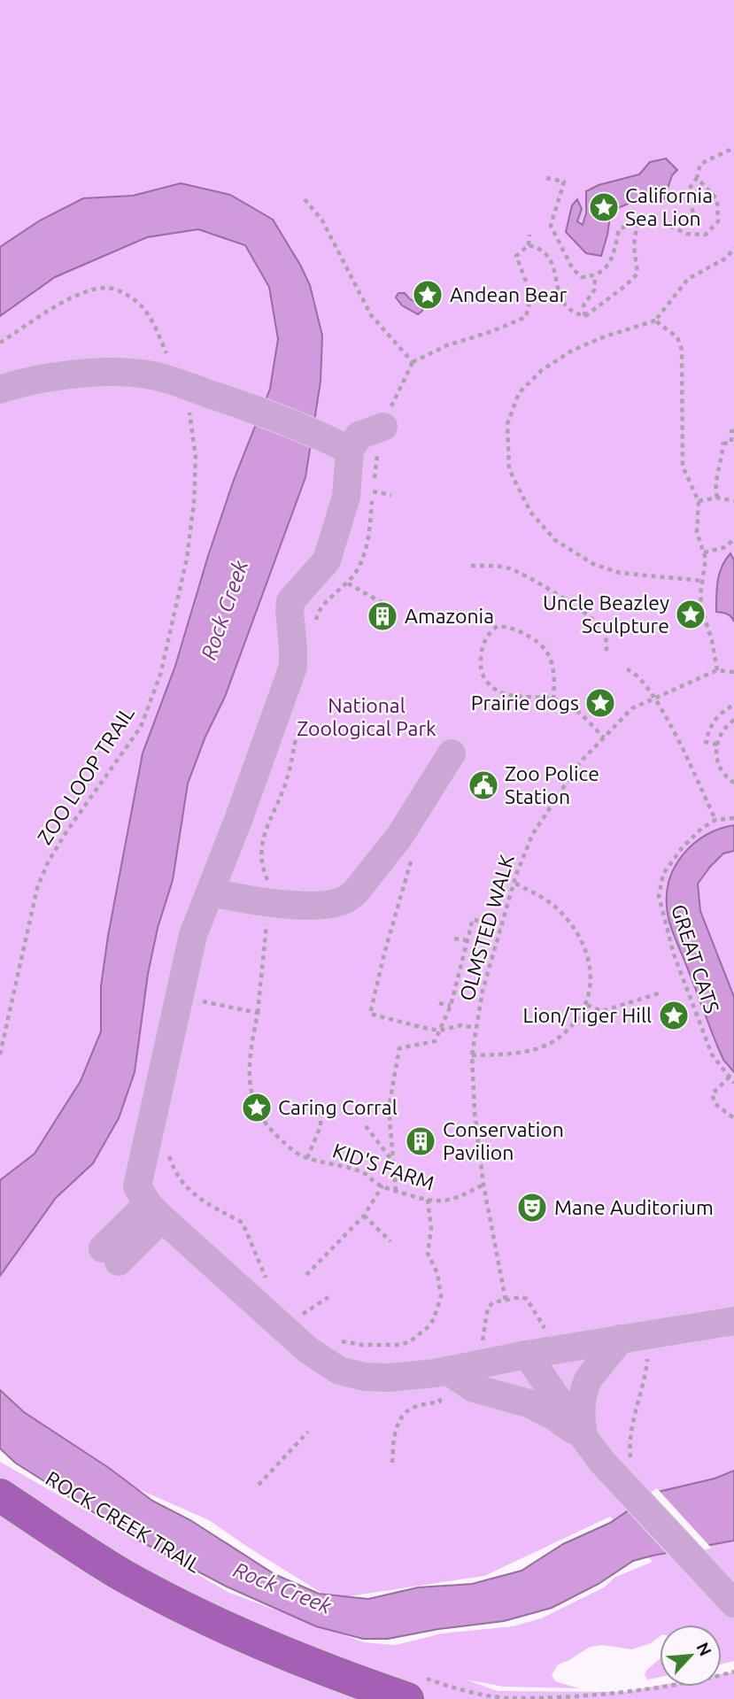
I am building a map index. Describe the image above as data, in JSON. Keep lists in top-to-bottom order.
{
  "streets": {
    "path": [
      "ZOO LOOP TRAIL",
      "OLMSTED WALK",
      "GREAT CATS",
      "KID'S FARM"
    ]
  },
  "crossings": [
    ["OLMSTED WALK", "KID'S FARM"]
  ],
  "water": ["Rock Creek"],
  "parks": ["National Zoological Park"],
  "places": {
    "place": [
      "California Sea Lion",
      "Andean Bear",
      "Uncle Beazley Sculpture",
      "Prairie dogs",
      "Lion/Tiger Hill",
      "Caring Corral"
    ],
    "building": ["Amazonia", "Conservation Pavilion"],
    "public building": ["Zoo Police Station"],
    "theatre": ["Mane Auditorium"]
  },
  "north": "top right"
}
